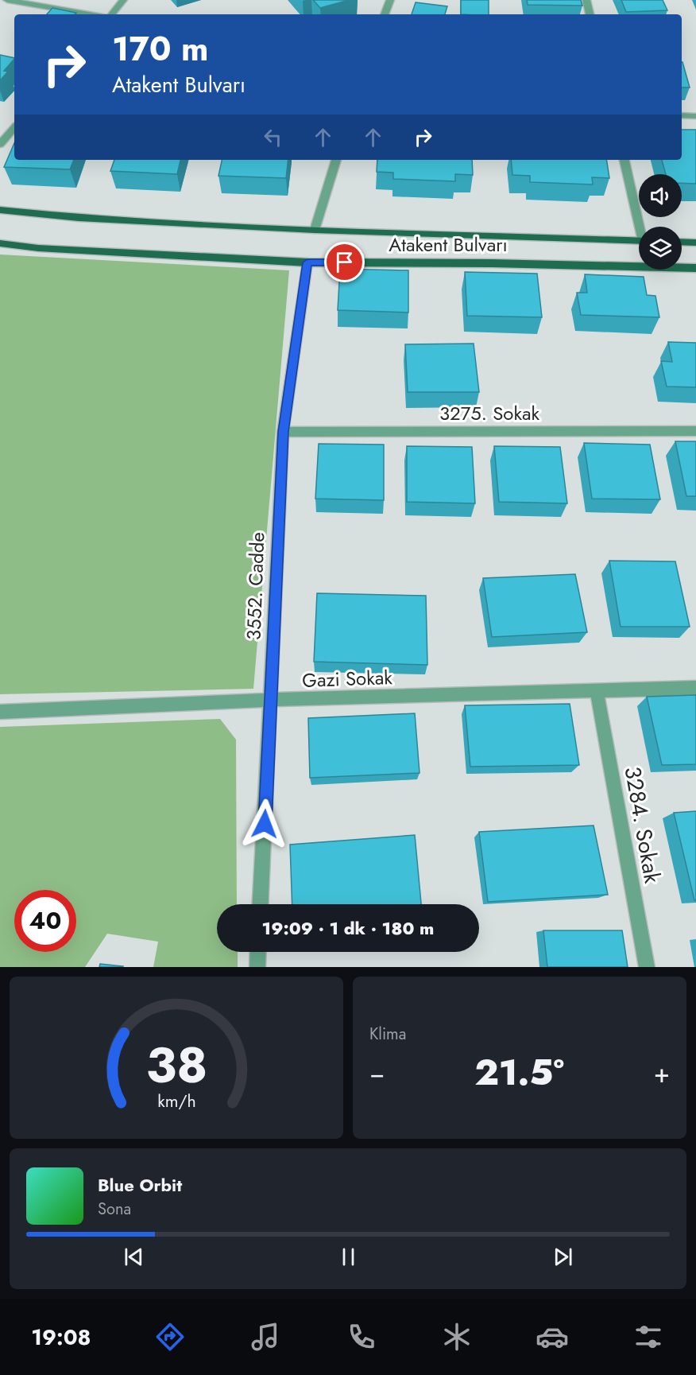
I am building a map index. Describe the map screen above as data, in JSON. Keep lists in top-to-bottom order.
{
  "streets": {
    "main road": ["Atakent Bulvarı"],
    "street": [
      "3275. Sokak",
      "3552. Cadde",
      "Gazi Sokak",
      "3284. Sokak"
    ]
  },
  "crossings": [
    ["Atakent Bulvarı", "3552. Cadde"],
    ["3275. Sokak", "3552. Cadde"],
    ["3552. Cadde", "Gazi Sokak"],
    ["Gazi Sokak", "3284. Sokak"]
  ],
  "page": {
    "turn": ["170 m", "Atakent Bulvarı"],
    "limit": "40",
    "trip": "19:09 · 1 dk · 180 m",
    "tile": "Klima",
    "heat": ["−", "21.5°", "+"],
    "song": ["Blue Orbit", "Sona"],
    "tabs": "19:08",
    "gauge": ["38", "km/h"]
  }
}
